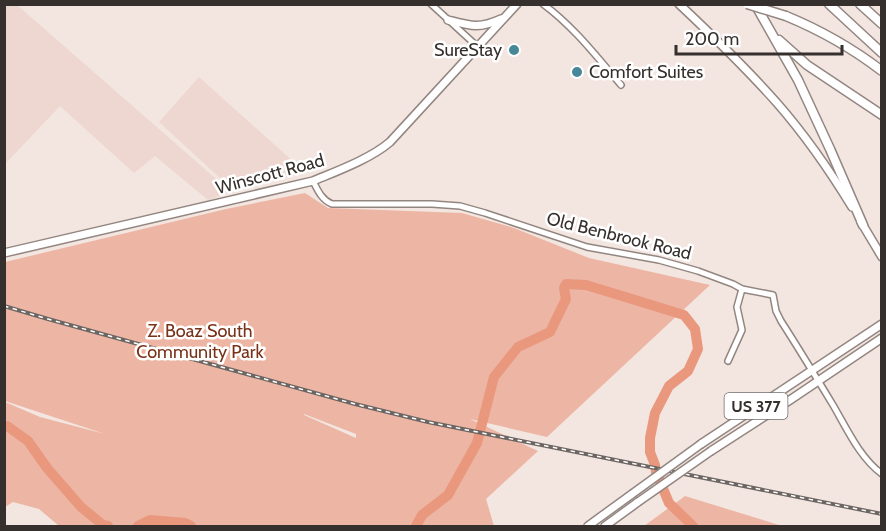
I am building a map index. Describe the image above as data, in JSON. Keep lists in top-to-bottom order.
{
  "streets": {
    "main road": ["Winscott Road", "US 377"],
    "street": ["Old Benbrook Road"]
  },
  "crossings": [
    ["Winscott Road", "Old Benbrook Road"],
    ["Old Benbrook Road", "US 377"]
  ],
  "parks": ["Z. Boaz South Community Park"],
  "places": ["SureStay", "Comfort Suites"],
  "scale_bar": "200 m"
}
